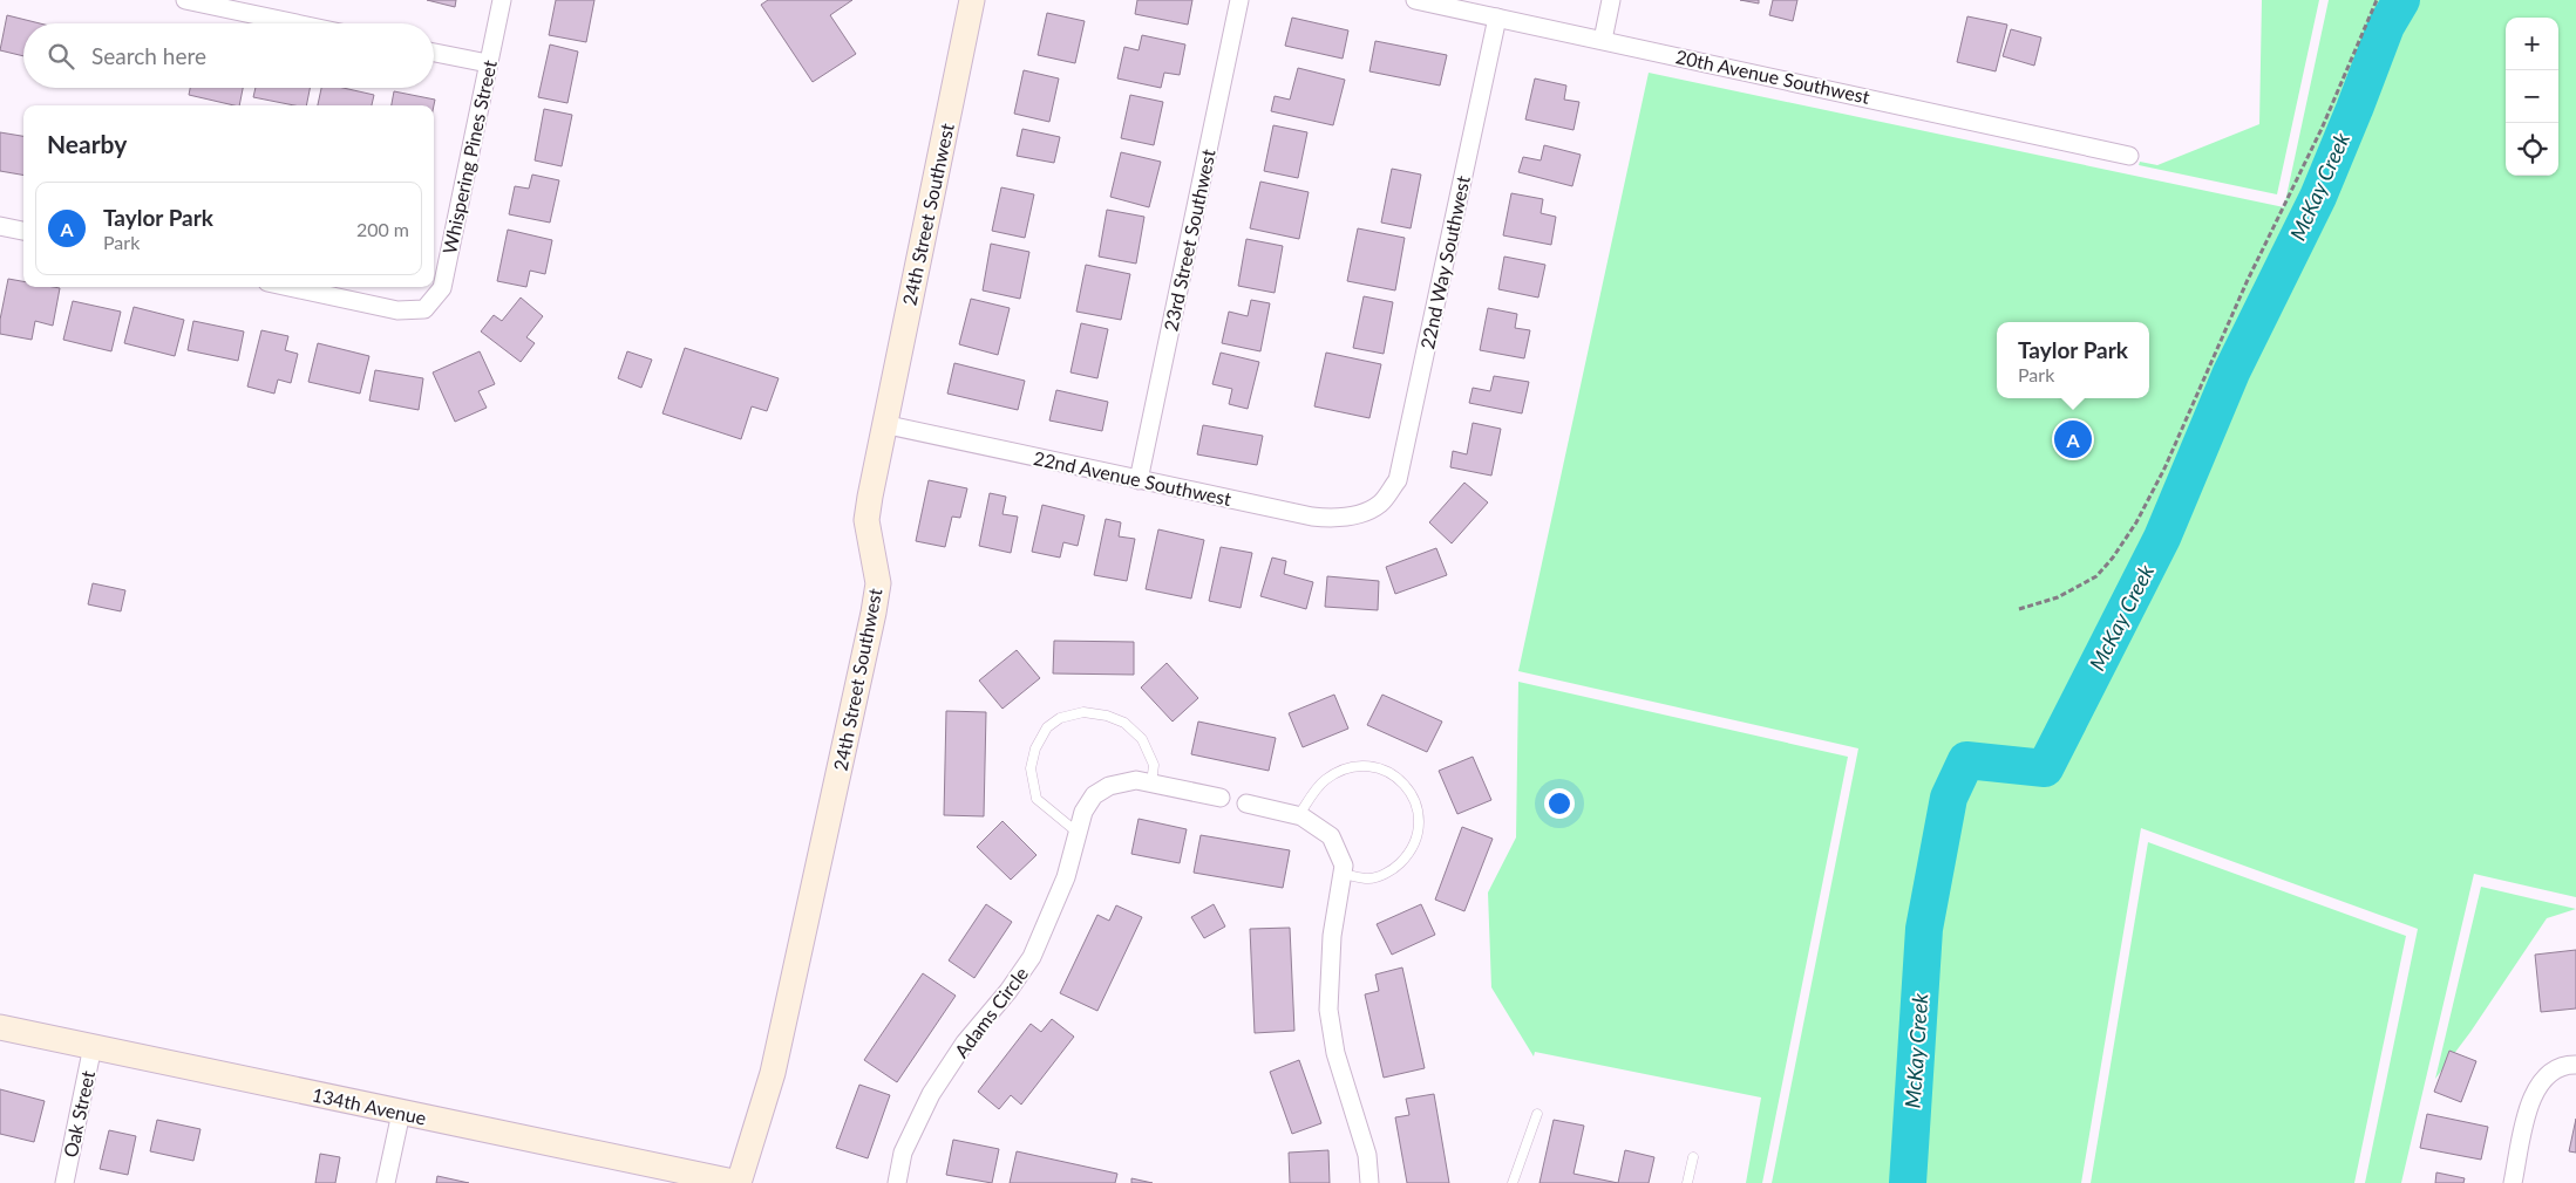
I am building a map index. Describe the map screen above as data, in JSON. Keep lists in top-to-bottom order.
{
  "streets": {
    "street": [
      "20th Avenue Southwest",
      "Whispering Pines Street",
      "24th Street Southwest",
      "23rd Street Southwest",
      "22nd Way Southwest",
      "22nd Avenue Southwest",
      "Adams Circle",
      "134th Avenue",
      "Oak Street"
    ]
  },
  "crossings": [
    ["20th Avenue Southwest", "22nd Way Southwest"],
    ["24th Street Southwest", "22nd Avenue Southwest"],
    ["24th Street Southwest", "134th Avenue"],
    ["23rd Street Southwest", "22nd Avenue Southwest"],
    ["22nd Way Southwest", "22nd Avenue Southwest"],
    ["134th Avenue", "Oak Street"]
  ],
  "water": ["McKay Creek"],
  "page": {
    "map_buttons": ["+", "−"],
    "search": "Search here",
    "heading": "Nearby",
    "list": [
      {
        "mark": "A",
        "name": "Taylor Park",
        "note": "Park",
        "value": "200 m"
      }
    ],
    "popup": ["Taylor Park", "Park"],
    "pins": "A"
  }
}
